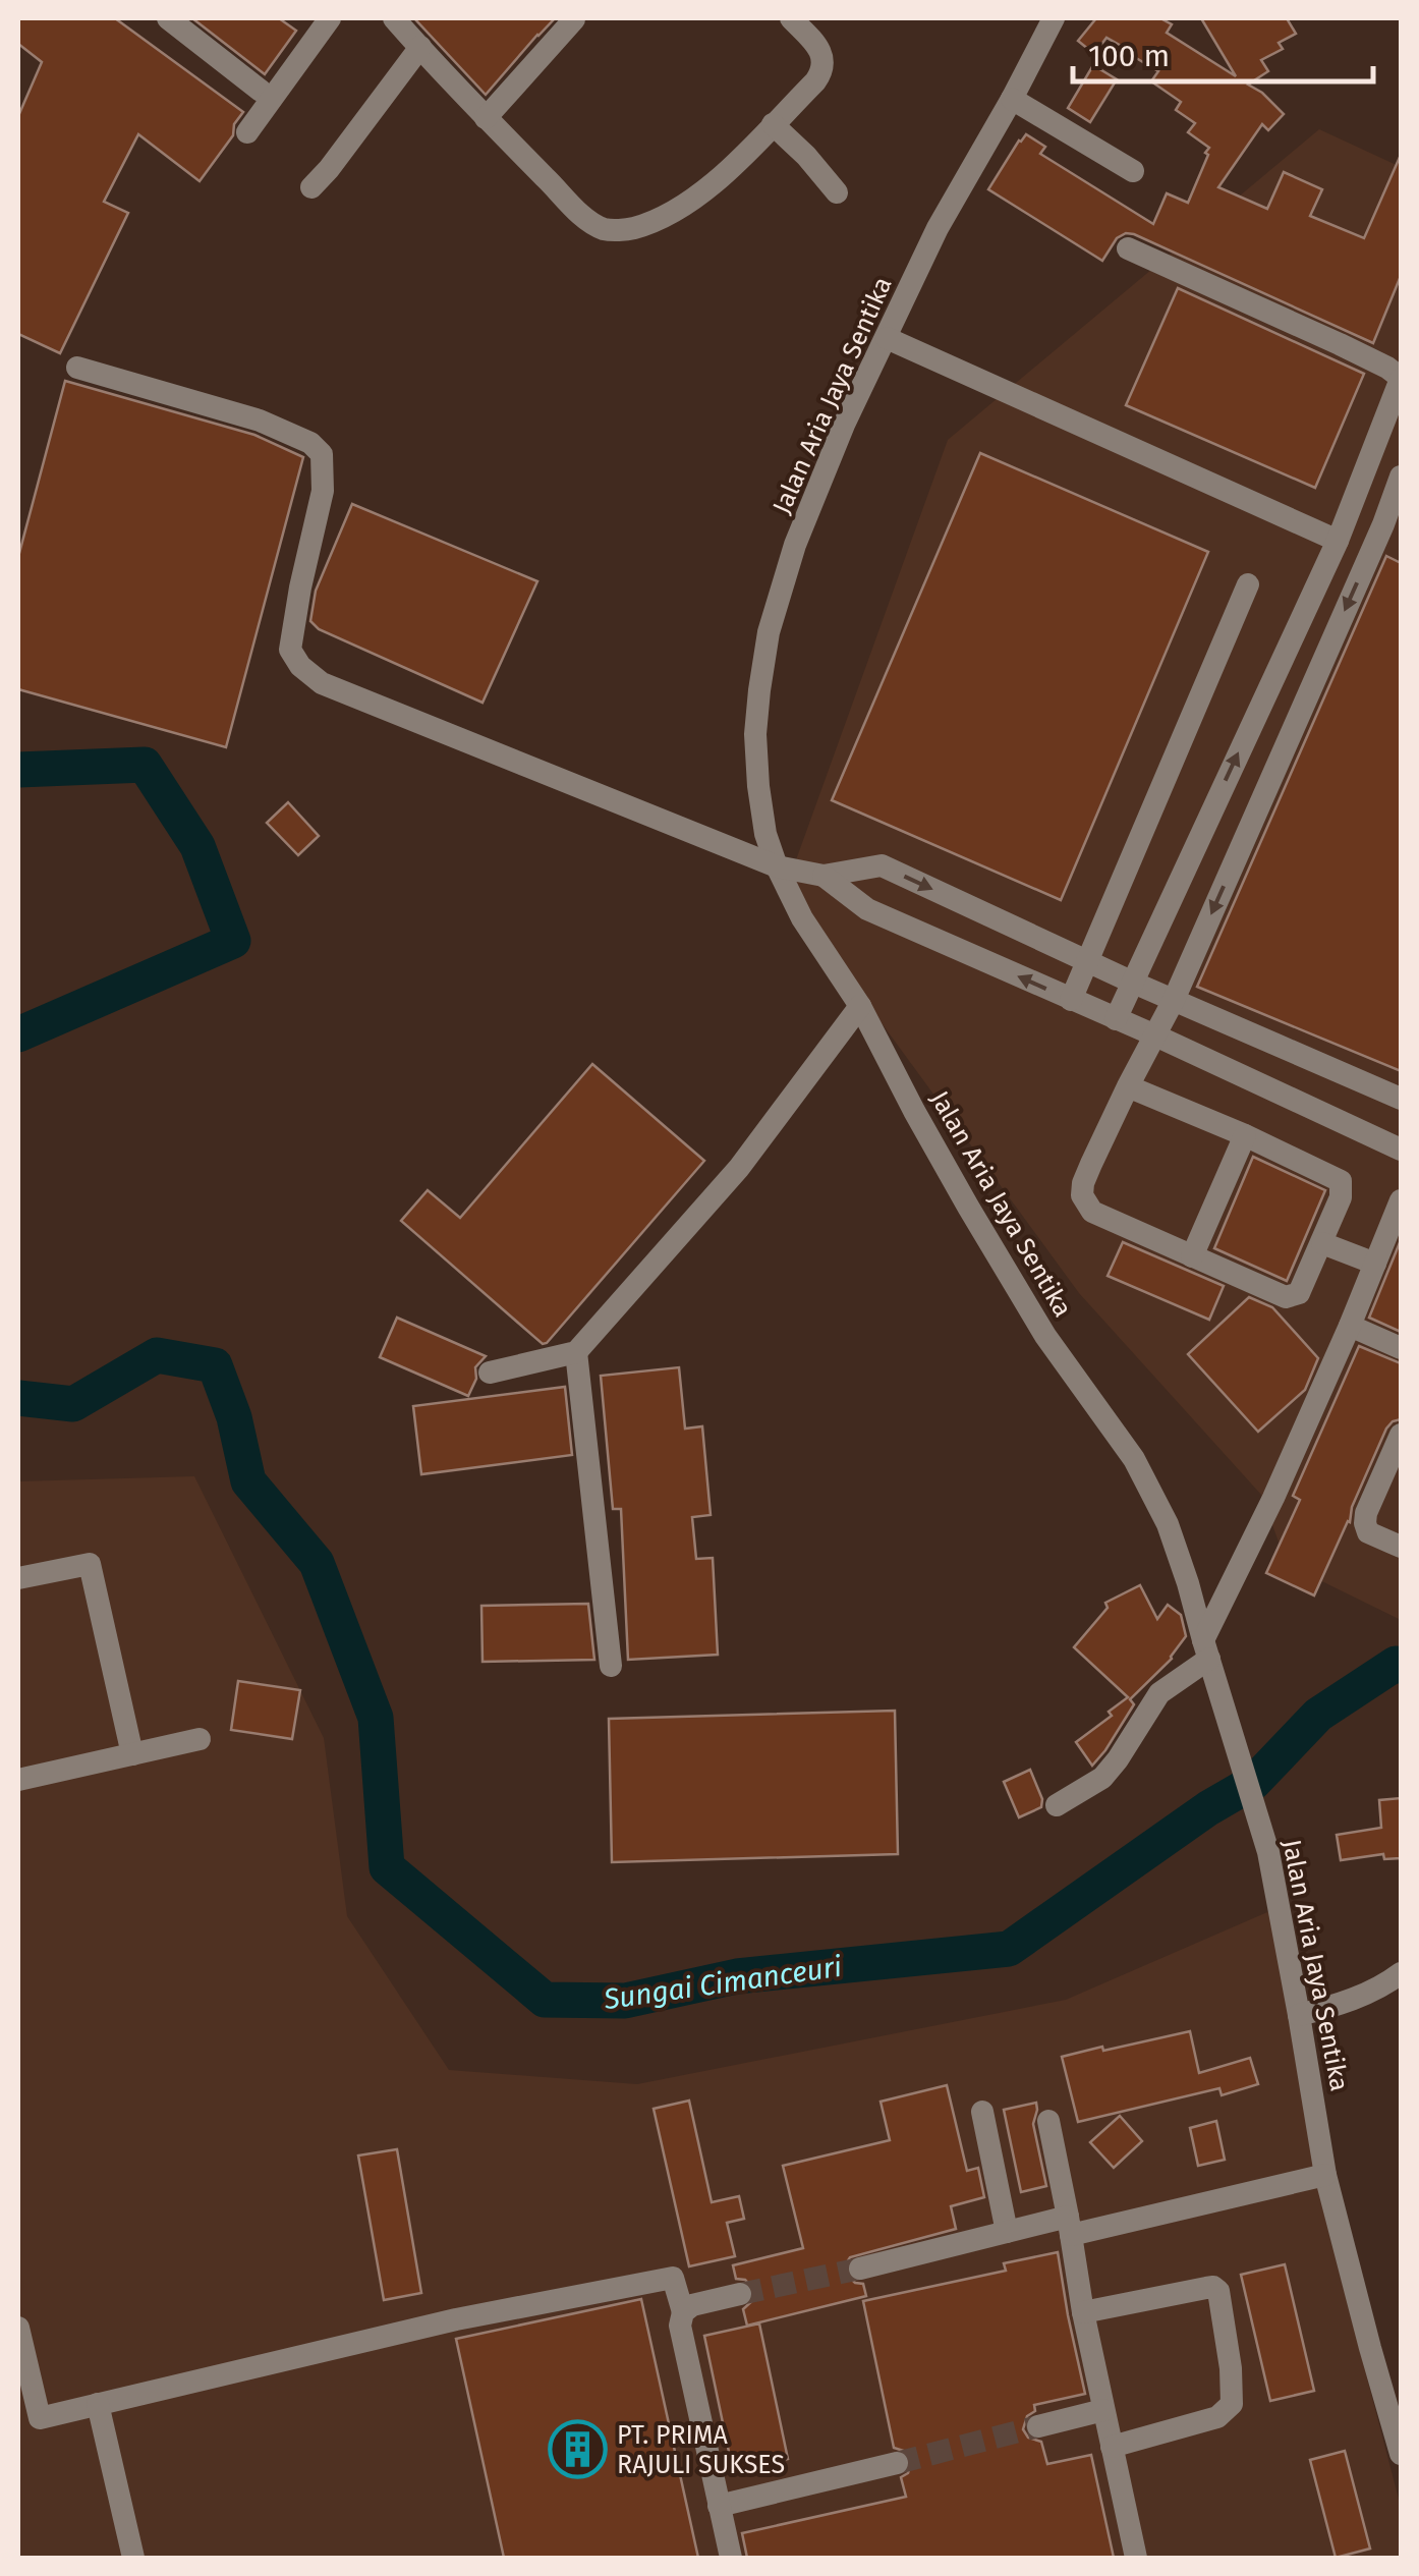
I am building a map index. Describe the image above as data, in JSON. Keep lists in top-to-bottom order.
{
  "streets": {
    "street": ["Jalan Aria Jaya Sentika"]
  },
  "water": ["Sungai Cimanceuri"],
  "places": {
    "building": ["PT. PRIMA RAJULI SUKSES"]
  },
  "scale_bar": "100 m"
}
